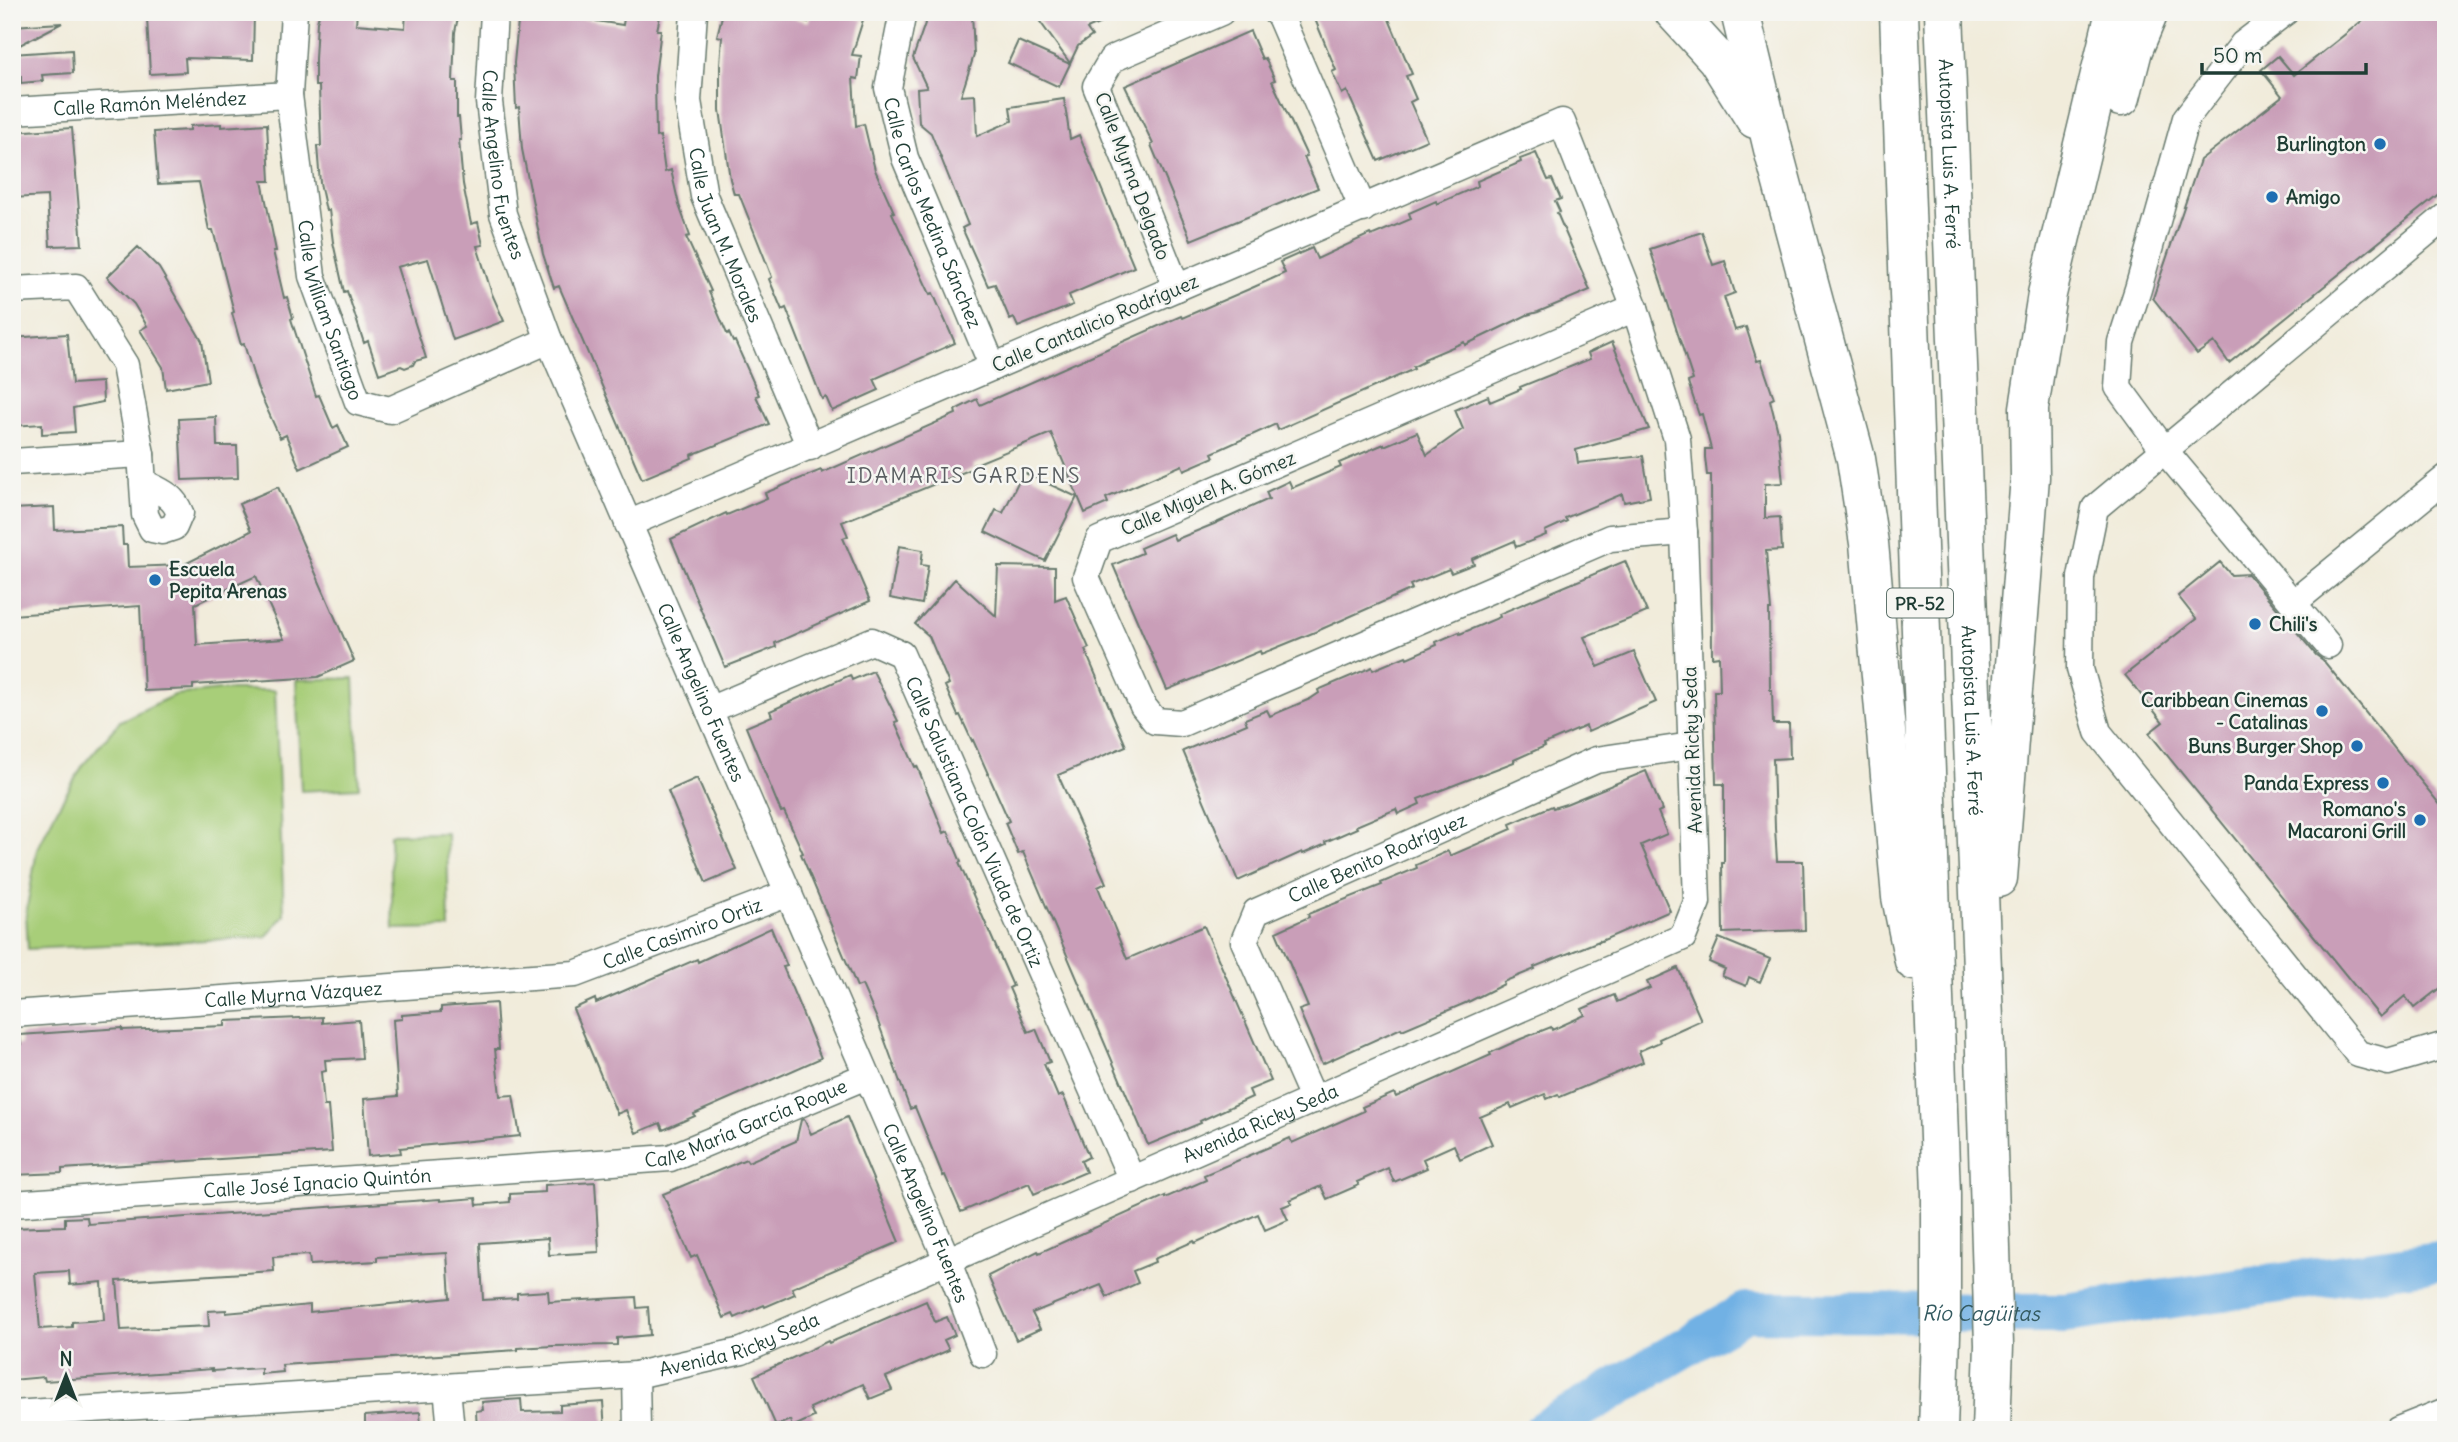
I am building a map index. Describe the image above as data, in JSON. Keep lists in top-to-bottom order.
{
  "streets": {
    "highway": ["Autopista Luis A. Ferré", "PR-52"],
    "street": [
      "Calle Ramón Meléndez",
      "Calle Angelino Fuentes",
      "Calle Myrna Delgado",
      "Calle Carlos Medina Sánchez",
      "Calle Juan M. Morales",
      "Calle William Santiago",
      "Calle Cantalicio Rodríguez",
      "Calle Miguel A. Gómez",
      "Avenida Ricky Seda",
      "Calle Salustiana Colón Viuda de Ortiz",
      "Calle Benito Rodríguez",
      "Calle Casimiro Ortiz",
      "Calle Myrna Vázquez",
      "Calle María García Roque",
      "Calle José Ignacio Quintón"
    ]
  },
  "crossings": [
    ["Calle Ramón Meléndez", "Calle William Santiago"],
    ["Calle Angelino Fuentes", "Calle William Santiago"],
    ["Calle Angelino Fuentes", "Calle Cantalicio Rodríguez"],
    ["Calle Angelino Fuentes", "Avenida Ricky Seda"],
    ["Calle Angelino Fuentes", "Calle Salustiana Colón Viuda de Ortiz"],
    ["Calle Angelino Fuentes", "Calle Casimiro Ortiz"],
    ["Calle Angelino Fuentes", "Calle María García Roque"],
    ["Calle Myrna Delgado", "Calle Cantalicio Rodríguez"],
    ["Calle Carlos Medina Sánchez", "Calle Cantalicio Rodríguez"],
    ["Calle Juan M. Morales", "Calle Cantalicio Rodríguez"],
    ["Calle Cantalicio Rodríguez", "Avenida Ricky Seda"],
    ["Calle Miguel A. Gómez", "Avenida Ricky Seda"],
    ["Avenida Ricky Seda", "Calle Salustiana Colón Viuda de Ortiz"],
    ["Avenida Ricky Seda", "Calle Benito Rodríguez"],
    ["Calle Casimiro Ortiz", "Calle Myrna Vázquez"],
    ["Calle María García Roque", "Calle José Ignacio Quintón"]
  ],
  "districts": ["IDAMARIS GARDENS"],
  "water": ["Río Cagüitas"],
  "places": [
    "Burlington",
    "Amigo",
    "Escuela Pepita Arenas",
    "Chili's",
    "Caribbean Cinemas - Catalinas",
    "Buns Burger Shop",
    "Panda Express",
    "Romano's Macaroni Grill"
  ],
  "scale_bar": "50 m",
  "north": "top"
}
